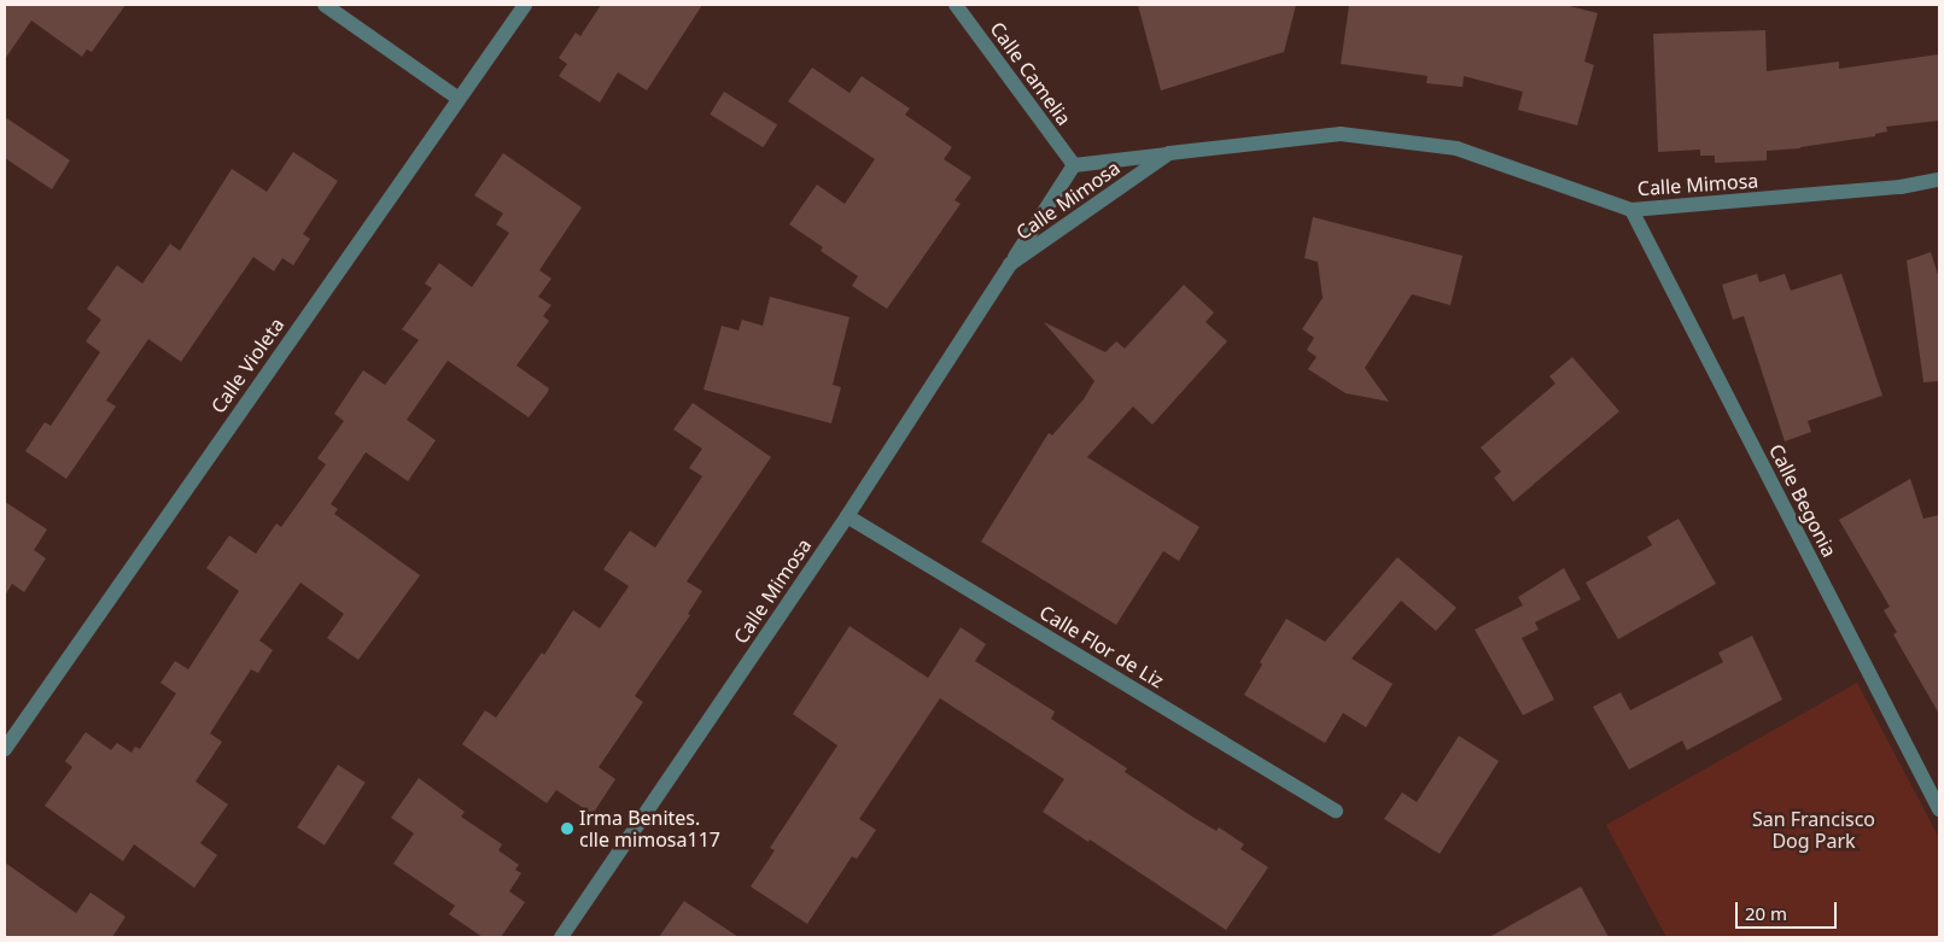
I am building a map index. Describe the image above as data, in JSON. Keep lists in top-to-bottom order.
{
  "streets": {
    "street": [
      "Calle Camelia",
      "Calle Mimosa",
      "Calle Violeta",
      "Calle Begonia",
      "Calle Flor de Liz"
    ]
  },
  "crossings": [
    ["Calle Mimosa", "Calle Begonia"],
    ["Calle Mimosa", "Calle Flor de Liz"]
  ],
  "parks": ["San Francisco Dog Park"],
  "places": ["Irma Benites. clle mimosa117"],
  "scale_bar": "20 m"
}
